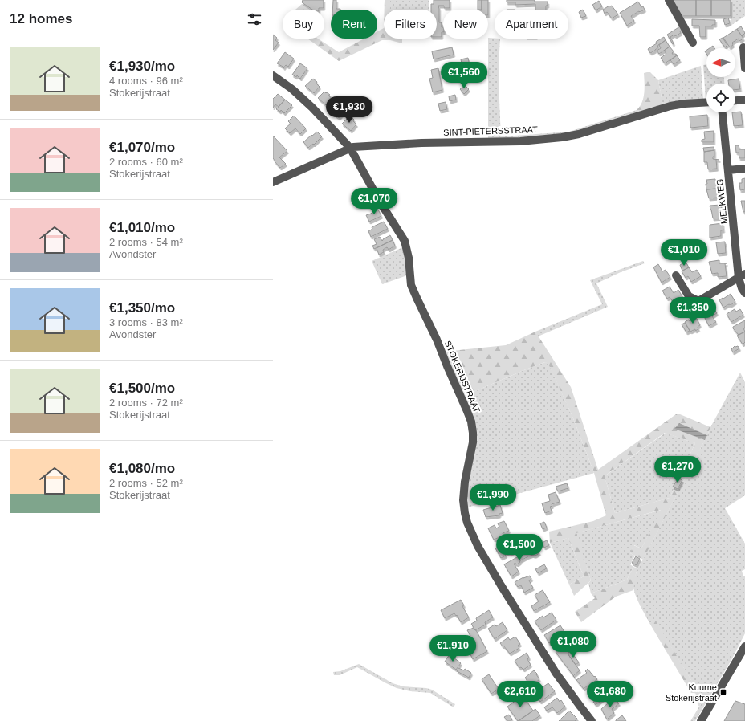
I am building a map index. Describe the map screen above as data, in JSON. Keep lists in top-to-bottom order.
{
  "streets": {
    "street": ["SINT-PIETERSSTRAAT", "MELKWEG", "STOKERIJSTRAAT"]
  },
  "crossings": [
    ["SINT-PIETERSSTRAAT", "STOKERIJSTRAAT"]
  ],
  "places": {
    "transit": ["Kuurne Stokerijstraat"]
  },
  "north": "left",
  "page": {
    "heading": "12 homes",
    "chip": [
      "Buy",
      "Rent",
      "Filters",
      "New",
      "Apartment"
    ],
    "list": [
      {
        "name": "€1,930/mo",
        "note": "4 rooms · 96 m² · Stokerijstraat"
      },
      {
        "name": "€1,070/mo",
        "note": "2 rooms · 60 m² · Stokerijstraat"
      },
      {
        "name": "€1,010/mo",
        "note": "2 rooms · 54 m² · Avondster"
      },
      {
        "name": "€1,350/mo",
        "note": "3 rooms · 83 m² · Avondster"
      },
      {
        "name": "€1,500/mo",
        "note": "2 rooms · 72 m² · Stokerijstraat"
      },
      {
        "name": "€1,080/mo",
        "note": "2 rooms · 52 m² · Stokerijstraat"
      }
    ],
    "price": [
      "€1,560",
      "€1,930",
      "€1,070",
      "€1,010",
      "€1,350",
      "€1,270",
      "€1,990",
      "€1,500",
      "€1,080",
      "€1,910",
      "€2,610",
      "€1,680"
    ]
  }
}
